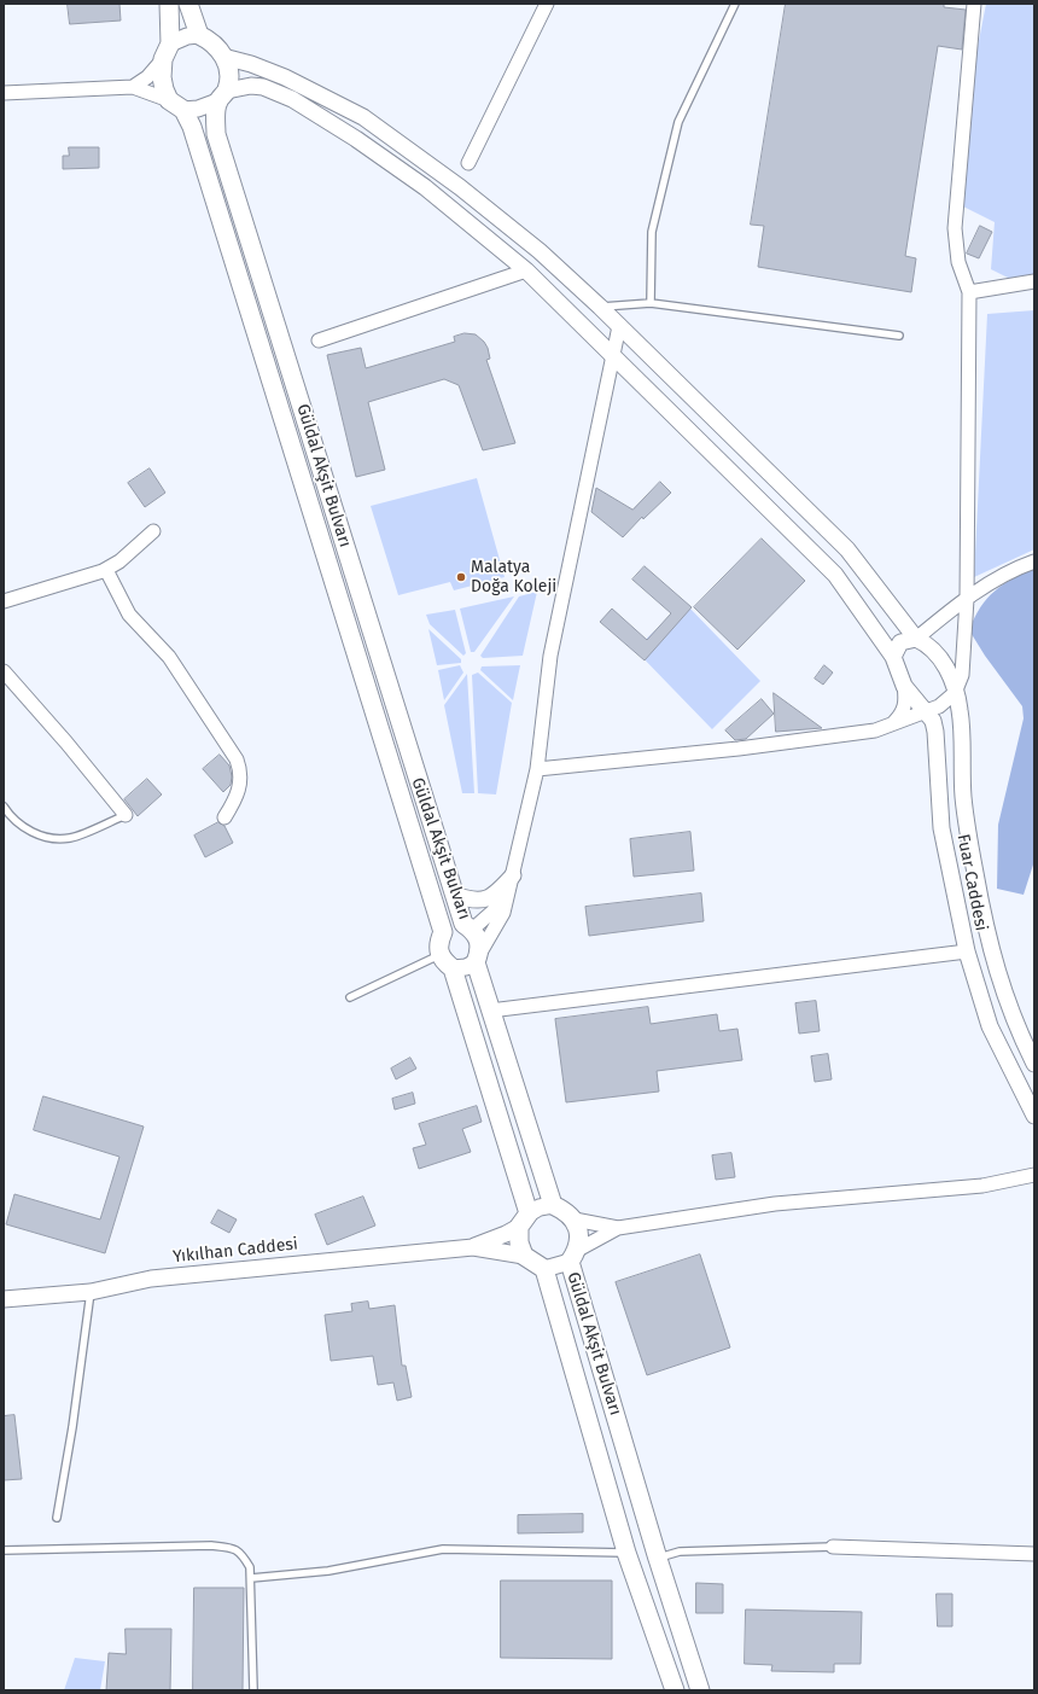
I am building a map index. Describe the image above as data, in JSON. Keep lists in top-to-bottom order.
{
  "streets": {
    "main road": ["Güldal Akşit Bulvarı"],
    "street": ["Fuar Caddesi", "Yıkılhan Caddesi"]
  },
  "crossings": [
    ["Güldal Akşit Bulvarı", "Fuar Caddesi"],
    ["Güldal Akşit Bulvarı", "Yıkılhan Caddesi"]
  ],
  "places": ["Malatya Doğa Koleji"]
}
